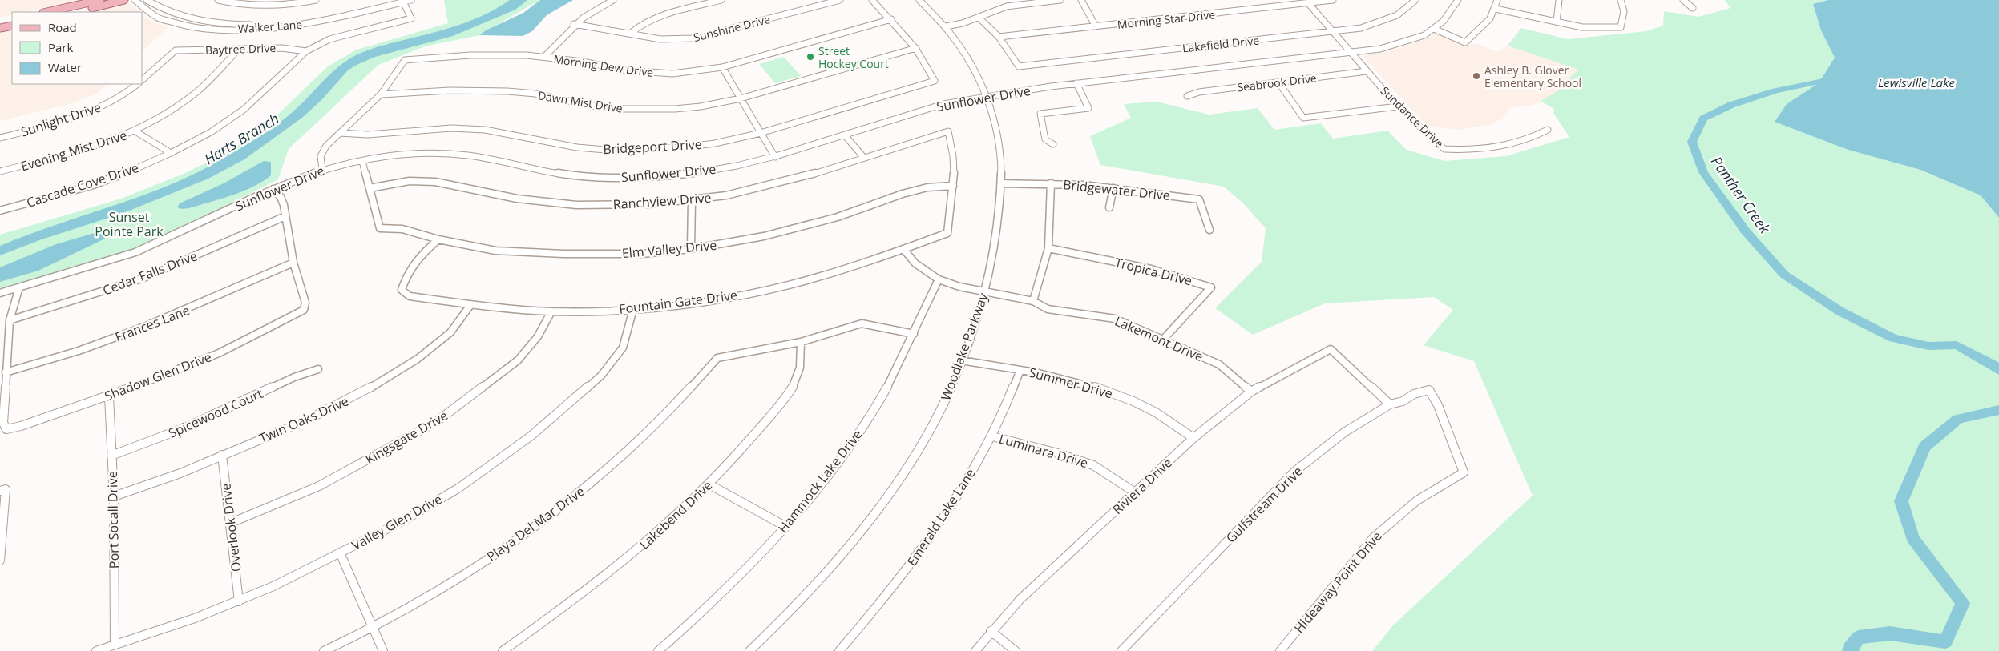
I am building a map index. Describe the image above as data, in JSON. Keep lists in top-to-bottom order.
{
  "streets": {
    "street": [
      "Morning Star Drive",
      "Walker Lane",
      "Sunshine Drive",
      "Lakefield Drive",
      "Baytree Drive",
      "Morning Dew Drive",
      "Seabrook Drive",
      "Sunflower Drive",
      "Dawn Mist Drive",
      "Sundance Drive",
      "Sunlight Drive",
      "Bridgeport Drive",
      "Evening Mist Drive",
      "Cascade Cove Drive",
      "Bridgewater Drive",
      "Ranchview Drive",
      "Elm Valley Drive",
      "Tropica Drive",
      "Cedar Falls Drive",
      "Fountain Gate Drive",
      "Frances Lane",
      "Lakemont Drive",
      "Woodlake Parkway",
      "Shadow Glen Drive",
      "Summer Drive",
      "Spicewood Court",
      "Twin Oaks Drive",
      "Kingsgate Drive",
      "Luminara Drive",
      "Hammock Lake Drive",
      "Riviera Drive",
      "Gulfstream Drive",
      "Lakebend Drive",
      "Emerald Lake Lane",
      "Port Socall Drive",
      "Valley Glen Drive",
      "Playa Del Mar Drive",
      "Overlook Drive",
      "Hideaway Point Drive"
    ]
  },
  "crossings": [
    ["Morning Star Drive", "Lakefield Drive"],
    ["Morning Star Drive", "Sundance Drive"],
    ["Lakefield Drive", "Sundance Drive"],
    ["Baytree Drive", "Evening Mist Drive"],
    ["Baytree Drive", "Cascade Cove Drive"],
    ["Seabrook Drive", "Sundance Drive"],
    ["Sunflower Drive", "Sundance Drive"],
    ["Sunflower Drive", "Woodlake Parkway"],
    ["Dawn Mist Drive", "Bridgeport Drive"],
    ["Bridgewater Drive", "Woodlake Parkway"],
    ["Ranchview Drive", "Elm Valley Drive"],
    ["Ranchview Drive", "Fountain Gate Drive"],
    ["Elm Valley Drive", "Fountain Gate Drive"],
    ["Tropica Drive", "Lakemont Drive"],
    ["Fountain Gate Drive", "Lakemont Drive"],
    ["Fountain Gate Drive", "Twin Oaks Drive"],
    ["Fountain Gate Drive", "Kingsgate Drive"],
    ["Fountain Gate Drive", "Valley Glen Drive"],
    ["Frances Lane", "Shadow Glen Drive"],
    ["Lakemont Drive", "Woodlake Parkway"],
    ["Lakemont Drive", "Hammock Lake Drive"],
    ["Lakemont Drive", "Riviera Drive"],
    ["Woodlake Parkway", "Summer Drive"],
    ["Shadow Glen Drive", "Port Socall Drive"],
    ["Summer Drive", "Riviera Drive"],
    ["Summer Drive", "Emerald Lake Lane"],
    ["Spicewood Court", "Port Socall Drive"],
    ["Twin Oaks Drive", "Port Socall Drive"],
    ["Twin Oaks Drive", "Overlook Drive"],
    ["Kingsgate Drive", "Overlook Drive"],
    ["Luminara Drive", "Riviera Drive"],
    ["Luminara Drive", "Emerald Lake Lane"],
    ["Riviera Drive", "Gulfstream Drive"],
    ["Gulfstream Drive", "Hideaway Point Drive"],
    ["Lakebend Drive", "Playa Del Mar Drive"],
    ["Port Socall Drive", "Valley Glen Drive"],
    ["Valley Glen Drive", "Overlook Drive"]
  ],
  "water": ["Lewisville Lake", "Harts Branch", "Panther Creek"],
  "parks": ["Sunset Pointe Park"],
  "places": ["Street Hockey Court", "Ashley B. Glover Elementary School"],
  "legend": ["Road", "Park", "Water"]
}
